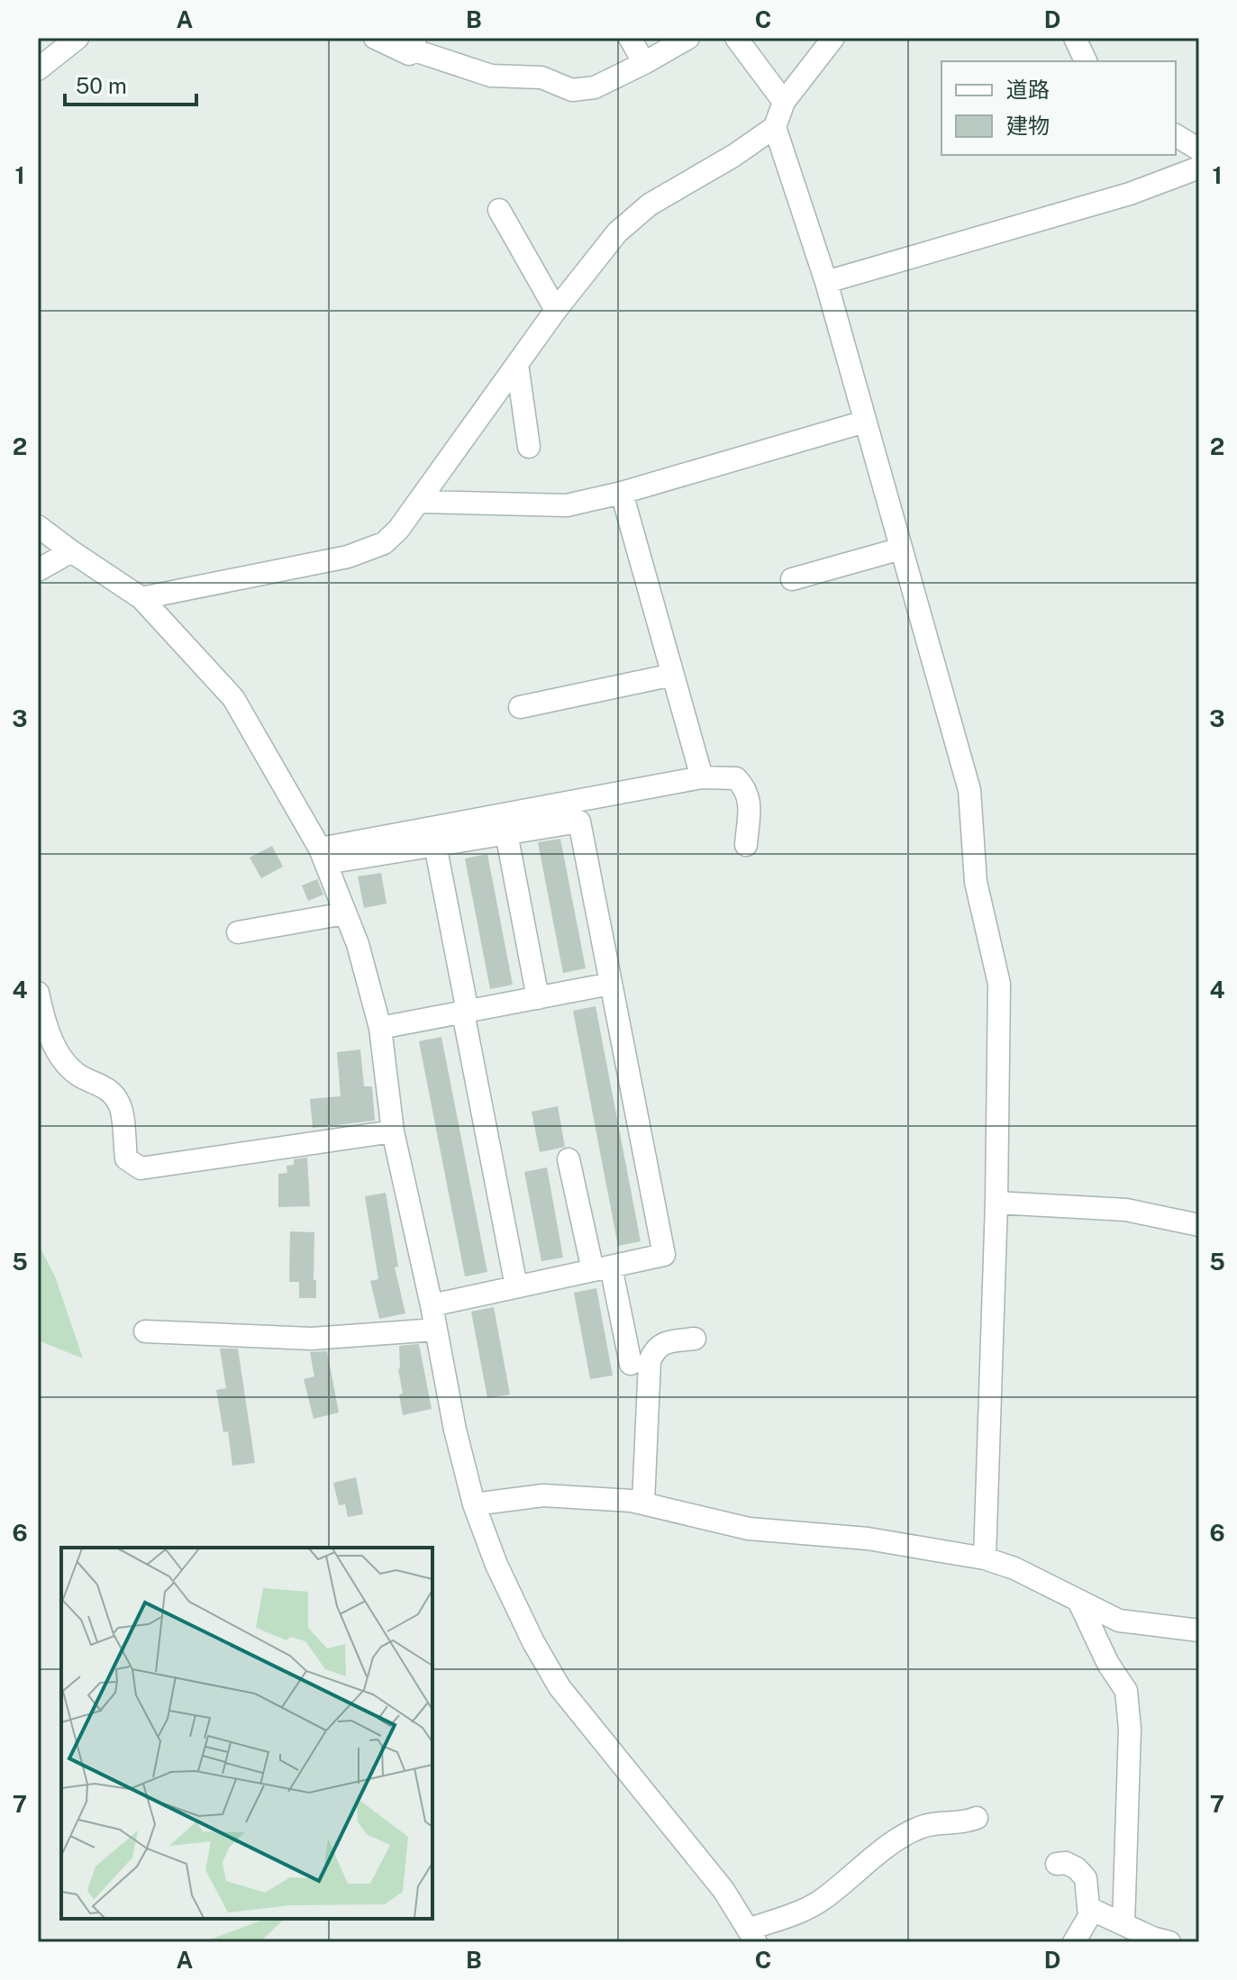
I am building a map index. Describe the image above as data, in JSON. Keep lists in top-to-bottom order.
{
  "legend": ["道路", "建物"],
  "scale_bar": "50 m",
  "grid": {
    "columns": [
      "A",
      "B",
      "C",
      "D"
    ],
    "rows": [
      "1",
      "2",
      "3",
      "4",
      "5",
      "6",
      "7"
    ]
  }
}
